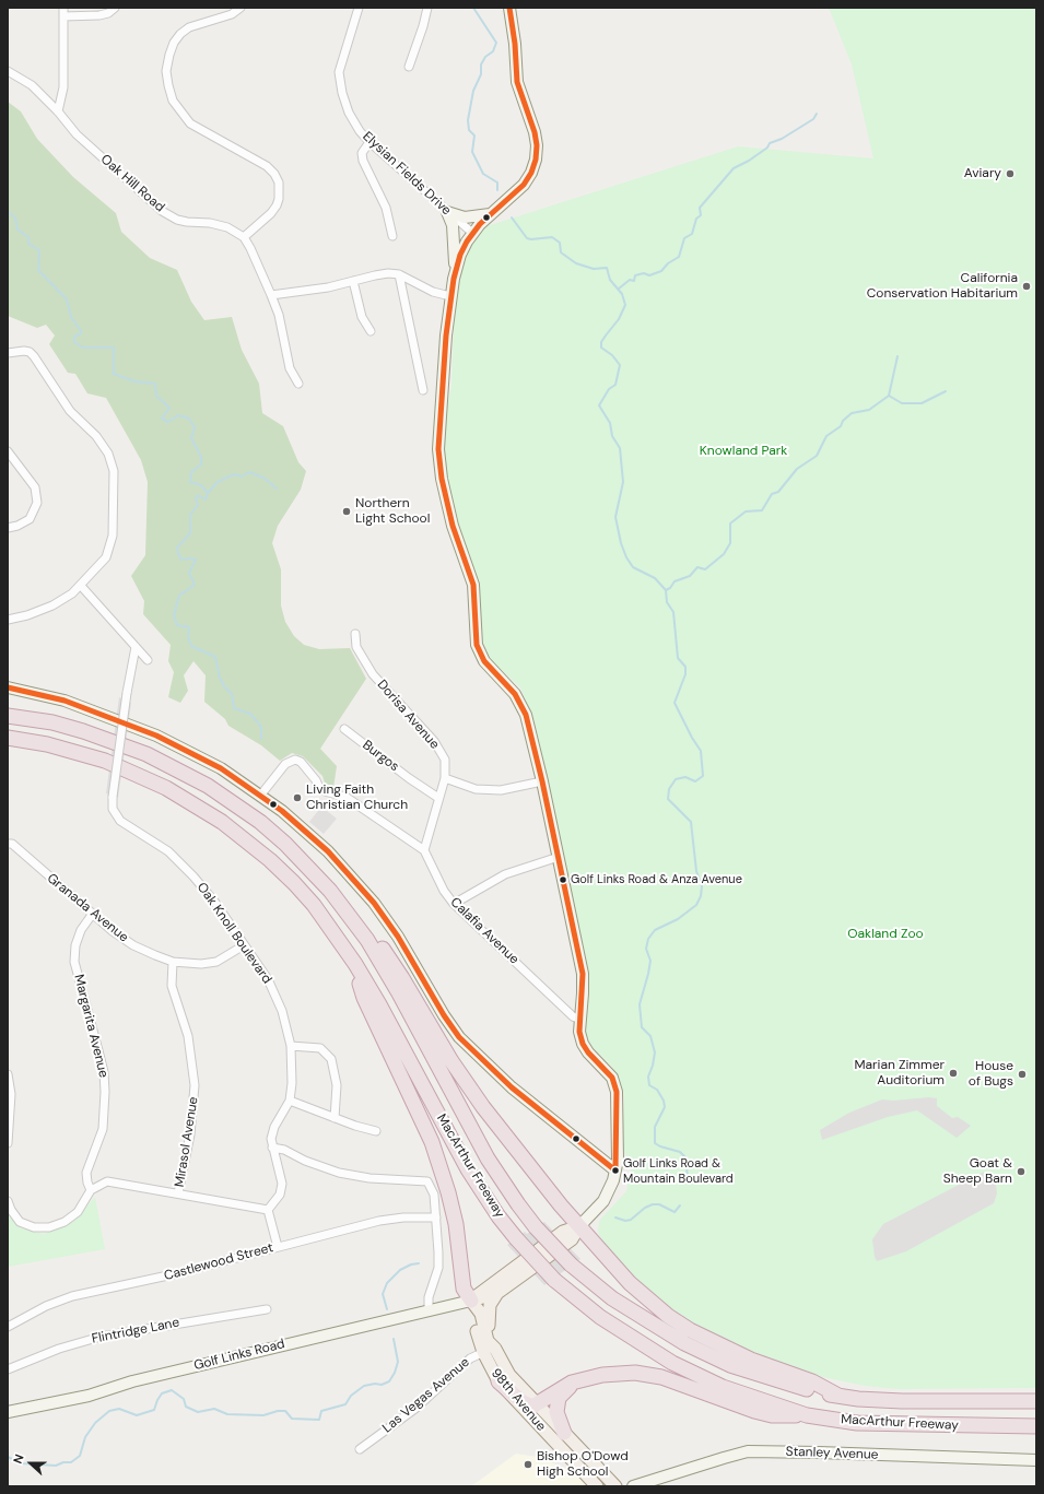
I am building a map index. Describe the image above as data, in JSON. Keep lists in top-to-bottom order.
{
  "streets": {
    "highway": ["MacArthur Freeway"],
    "main road": ["Golf Links Road", "98th Avenue"],
    "street": [
      "Elysian Fields Drive",
      "Oak Hill Road",
      "Dorisa Avenue",
      "Burgos",
      "Granada Avenue",
      "Calafia Avenue",
      "Oak Knoll Boulevard",
      "Margarita Avenue",
      "Mirasol Avenue",
      "Castlewood Street",
      "Flintridge Lane",
      "Las Vegas Avenue",
      "Stanley Avenue"
    ]
  },
  "crossings": [
    ["Elysian Fields Drive", "Golf Links Road"],
    ["Dorisa Avenue", "Burgos"],
    ["Dorisa Avenue", "Calafia Avenue"],
    ["Granada Avenue", "Oak Knoll Boulevard"],
    ["Granada Avenue", "Margarita Avenue"],
    ["Granada Avenue", "Mirasol Avenue"],
    ["Calafia Avenue", "Golf Links Road"],
    ["Golf Links Road", "98th Avenue"],
    ["Las Vegas Avenue", "98th Avenue"]
  ],
  "parks": ["Knowland Park", "Oakland Zoo"],
  "places": [
    "Aviary",
    "California Conservation Habitarium",
    "Northern Light School",
    "Living Faith Christian Church",
    "Golf Links Road & Anza Avenue",
    "Marian Zimmer Auditorium",
    "House of Bugs",
    "Golf Links Road & Mountain Boulevard",
    "Goat & Sheep Barn",
    "Bishop O'Dowd High School"
  ],
  "north": "left"
}
